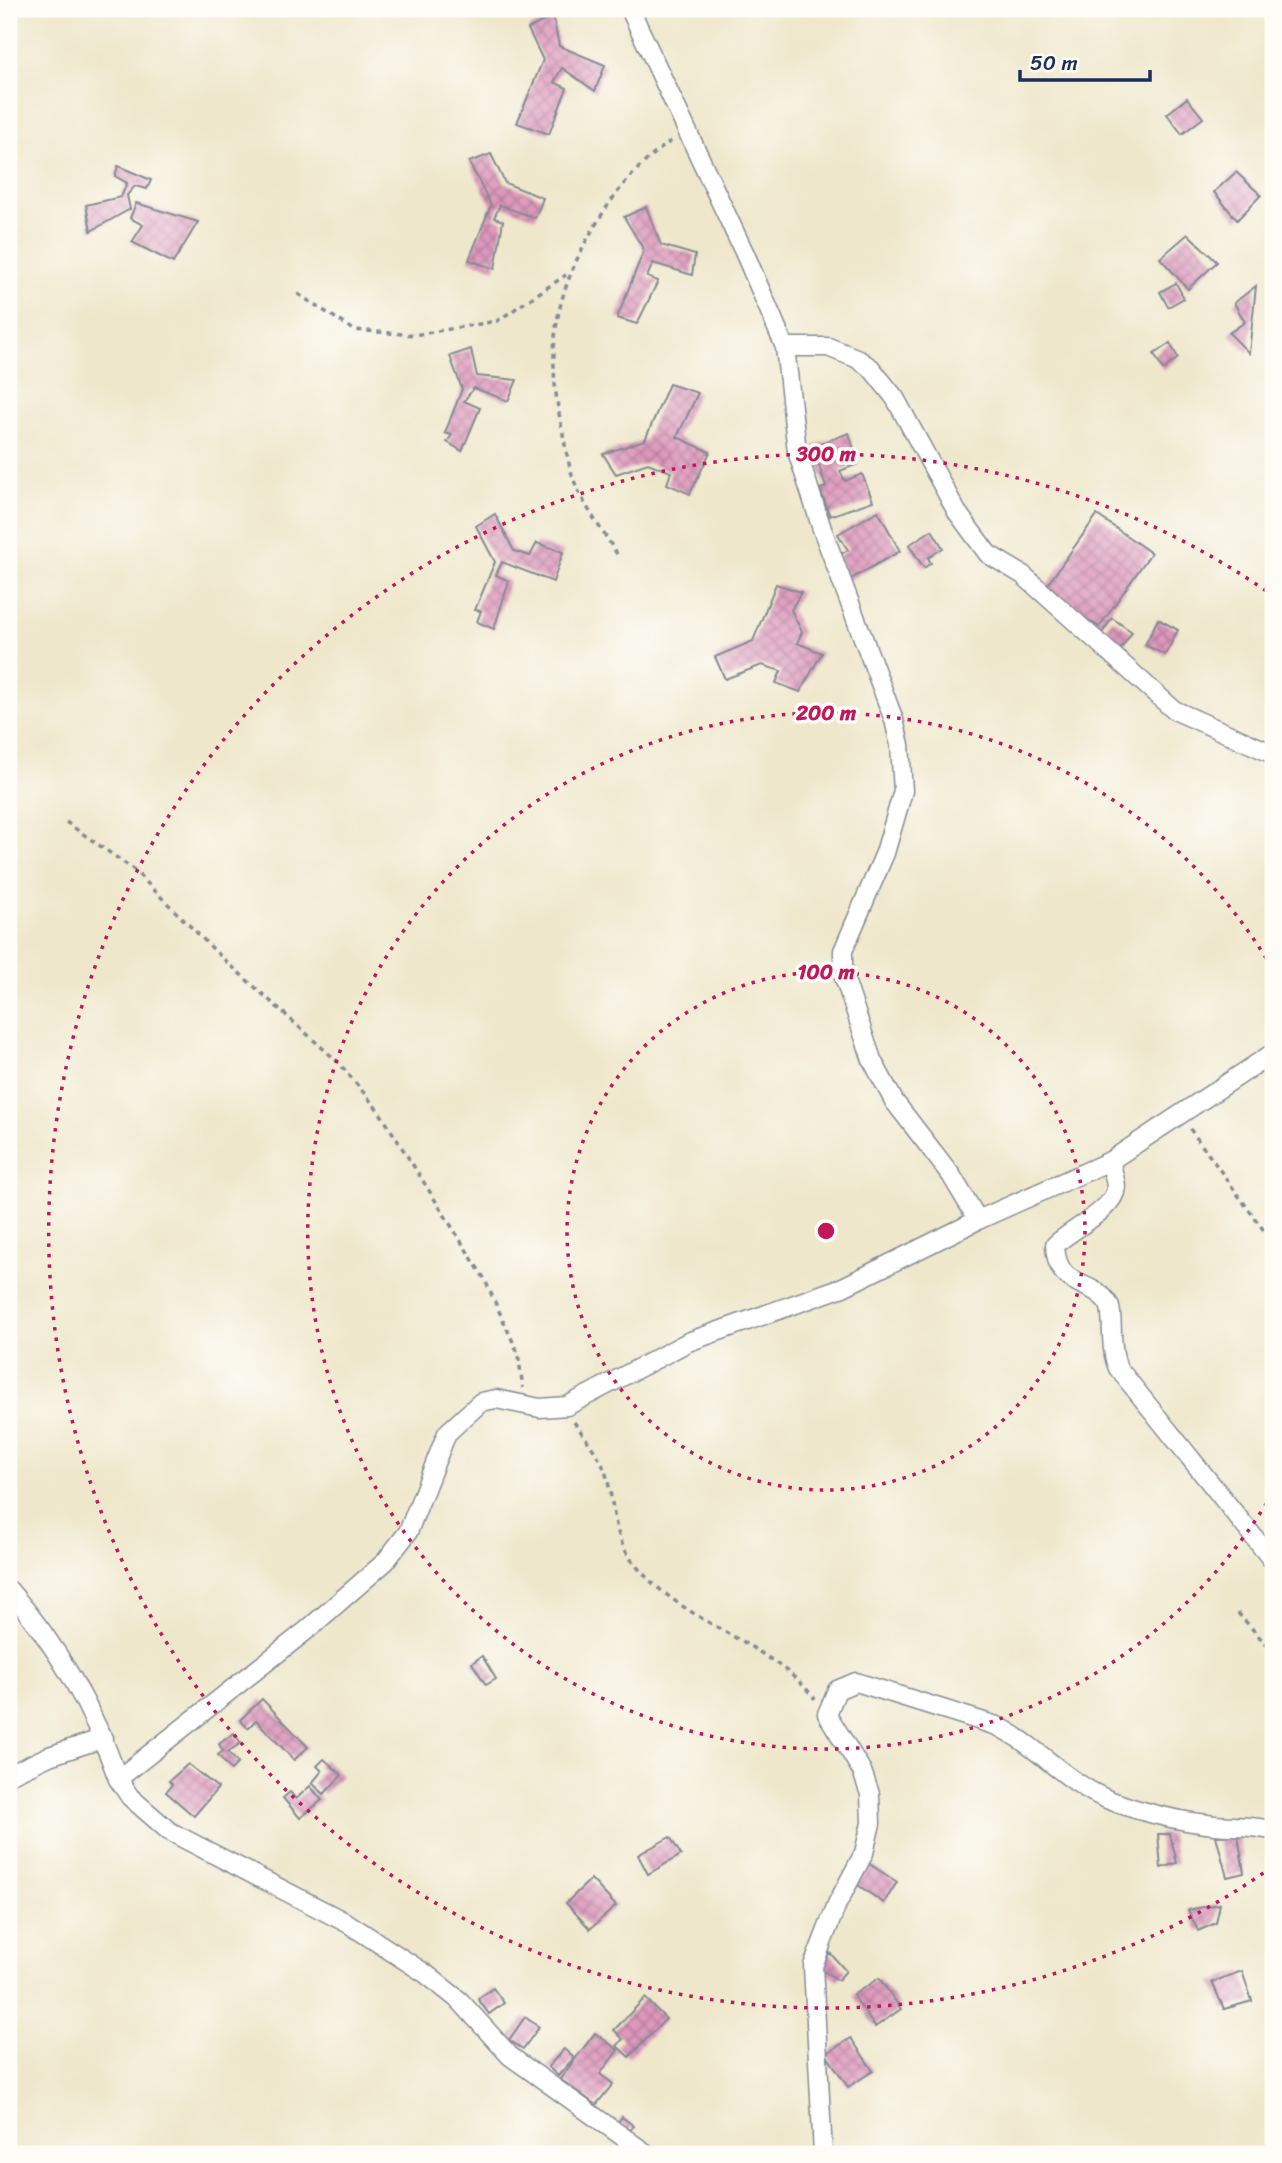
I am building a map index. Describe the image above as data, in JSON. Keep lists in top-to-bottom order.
{
  "scale_bar": "50 m",
  "rings": ["300 m", "200 m", "100 m"]
}
